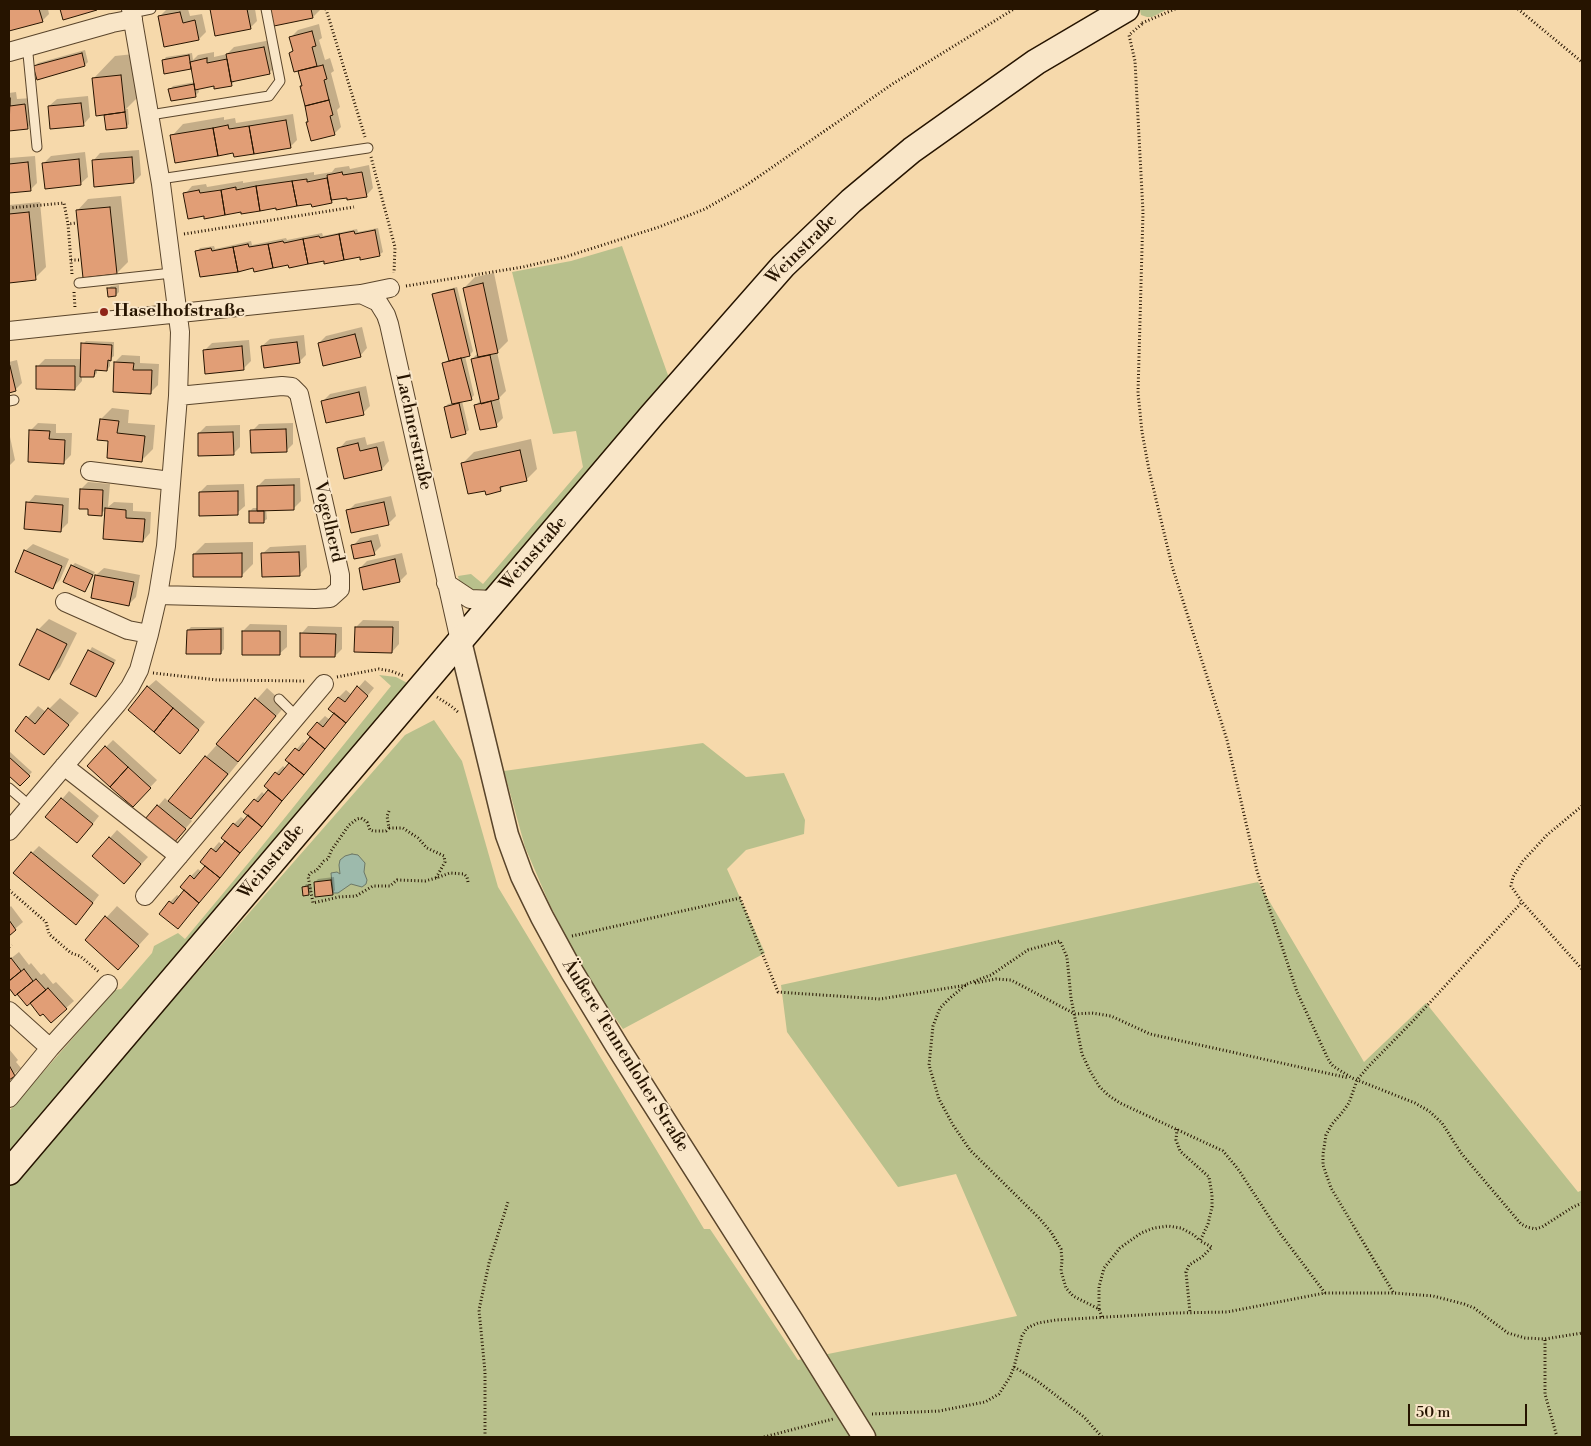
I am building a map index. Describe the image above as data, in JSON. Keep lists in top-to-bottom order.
{
  "streets": {
    "main road": ["Weinstraße"],
    "street": ["Lachnerstraße", "Vogelherd", "Äußere Tennenloher Straße"]
  },
  "crossings": [
    ["Weinstraße", "Lachnerstraße"],
    ["Weinstraße", "Äußere Tennenloher Straße"],
    ["Lachnerstraße", "Äußere Tennenloher Straße"]
  ],
  "places": ["Haselhofstraße"],
  "scale_bar": "50 m"
}
